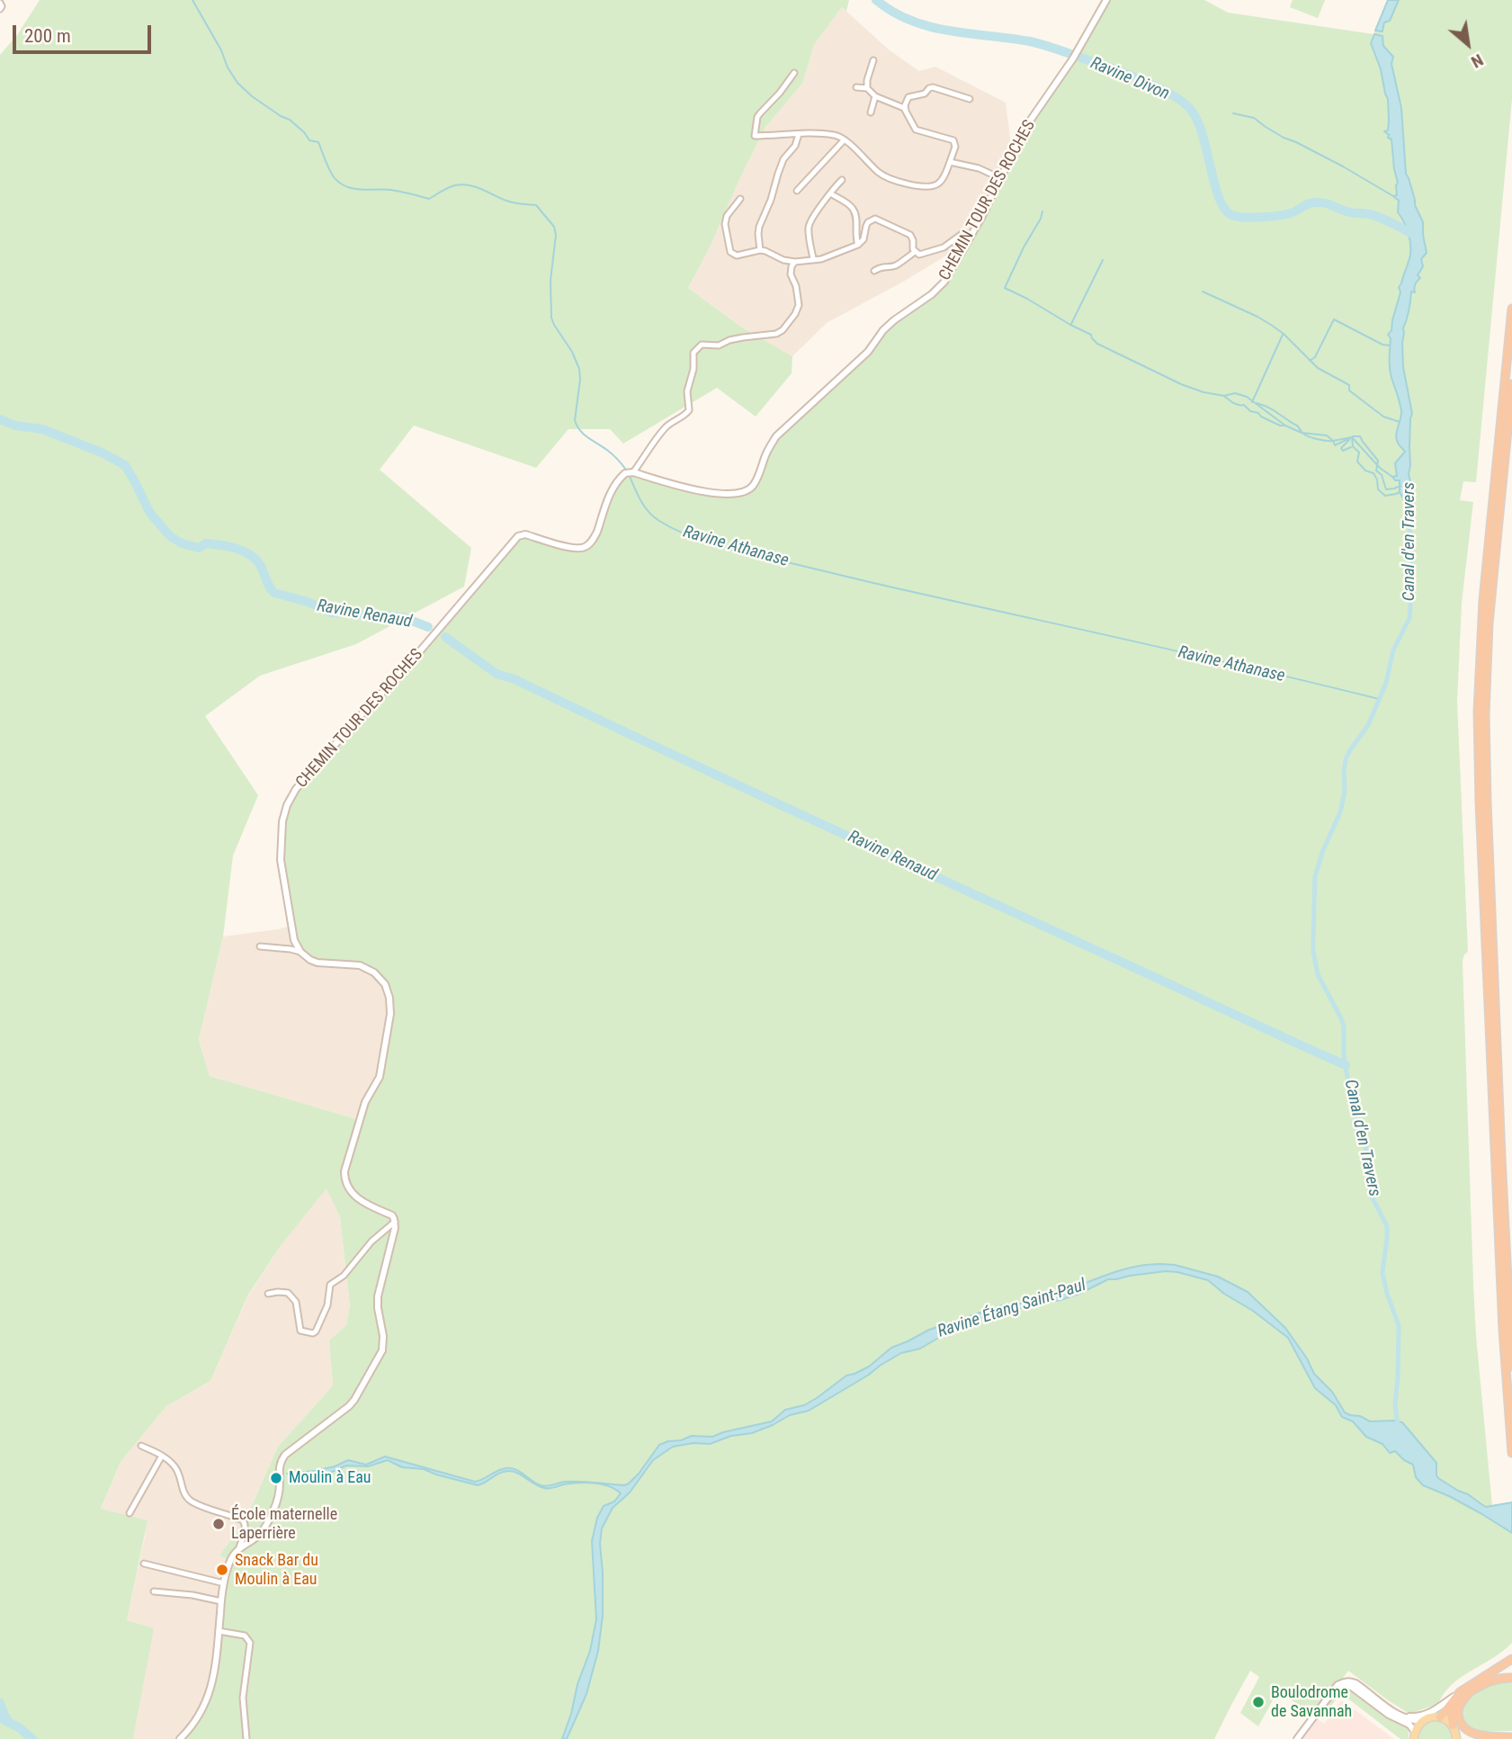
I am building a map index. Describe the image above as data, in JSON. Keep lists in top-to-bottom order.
{
  "streets": {
    "street": ["CHEMIN TOUR DES ROCHES"]
  },
  "water": [
    "Ravine Divon",
    "Canal d'en Travers",
    "Ravine Athanase",
    "Ravine Renaud",
    "Ravine Étang Saint-Paul"
  ],
  "places": [
    "Moulin à Eau",
    "École maternelle Laperrière",
    "Snack Bar du Moulin à Eau",
    "Boulodrome de Savannah"
  ],
  "scale_bar": "200 m",
  "north": "bottom right"
}
